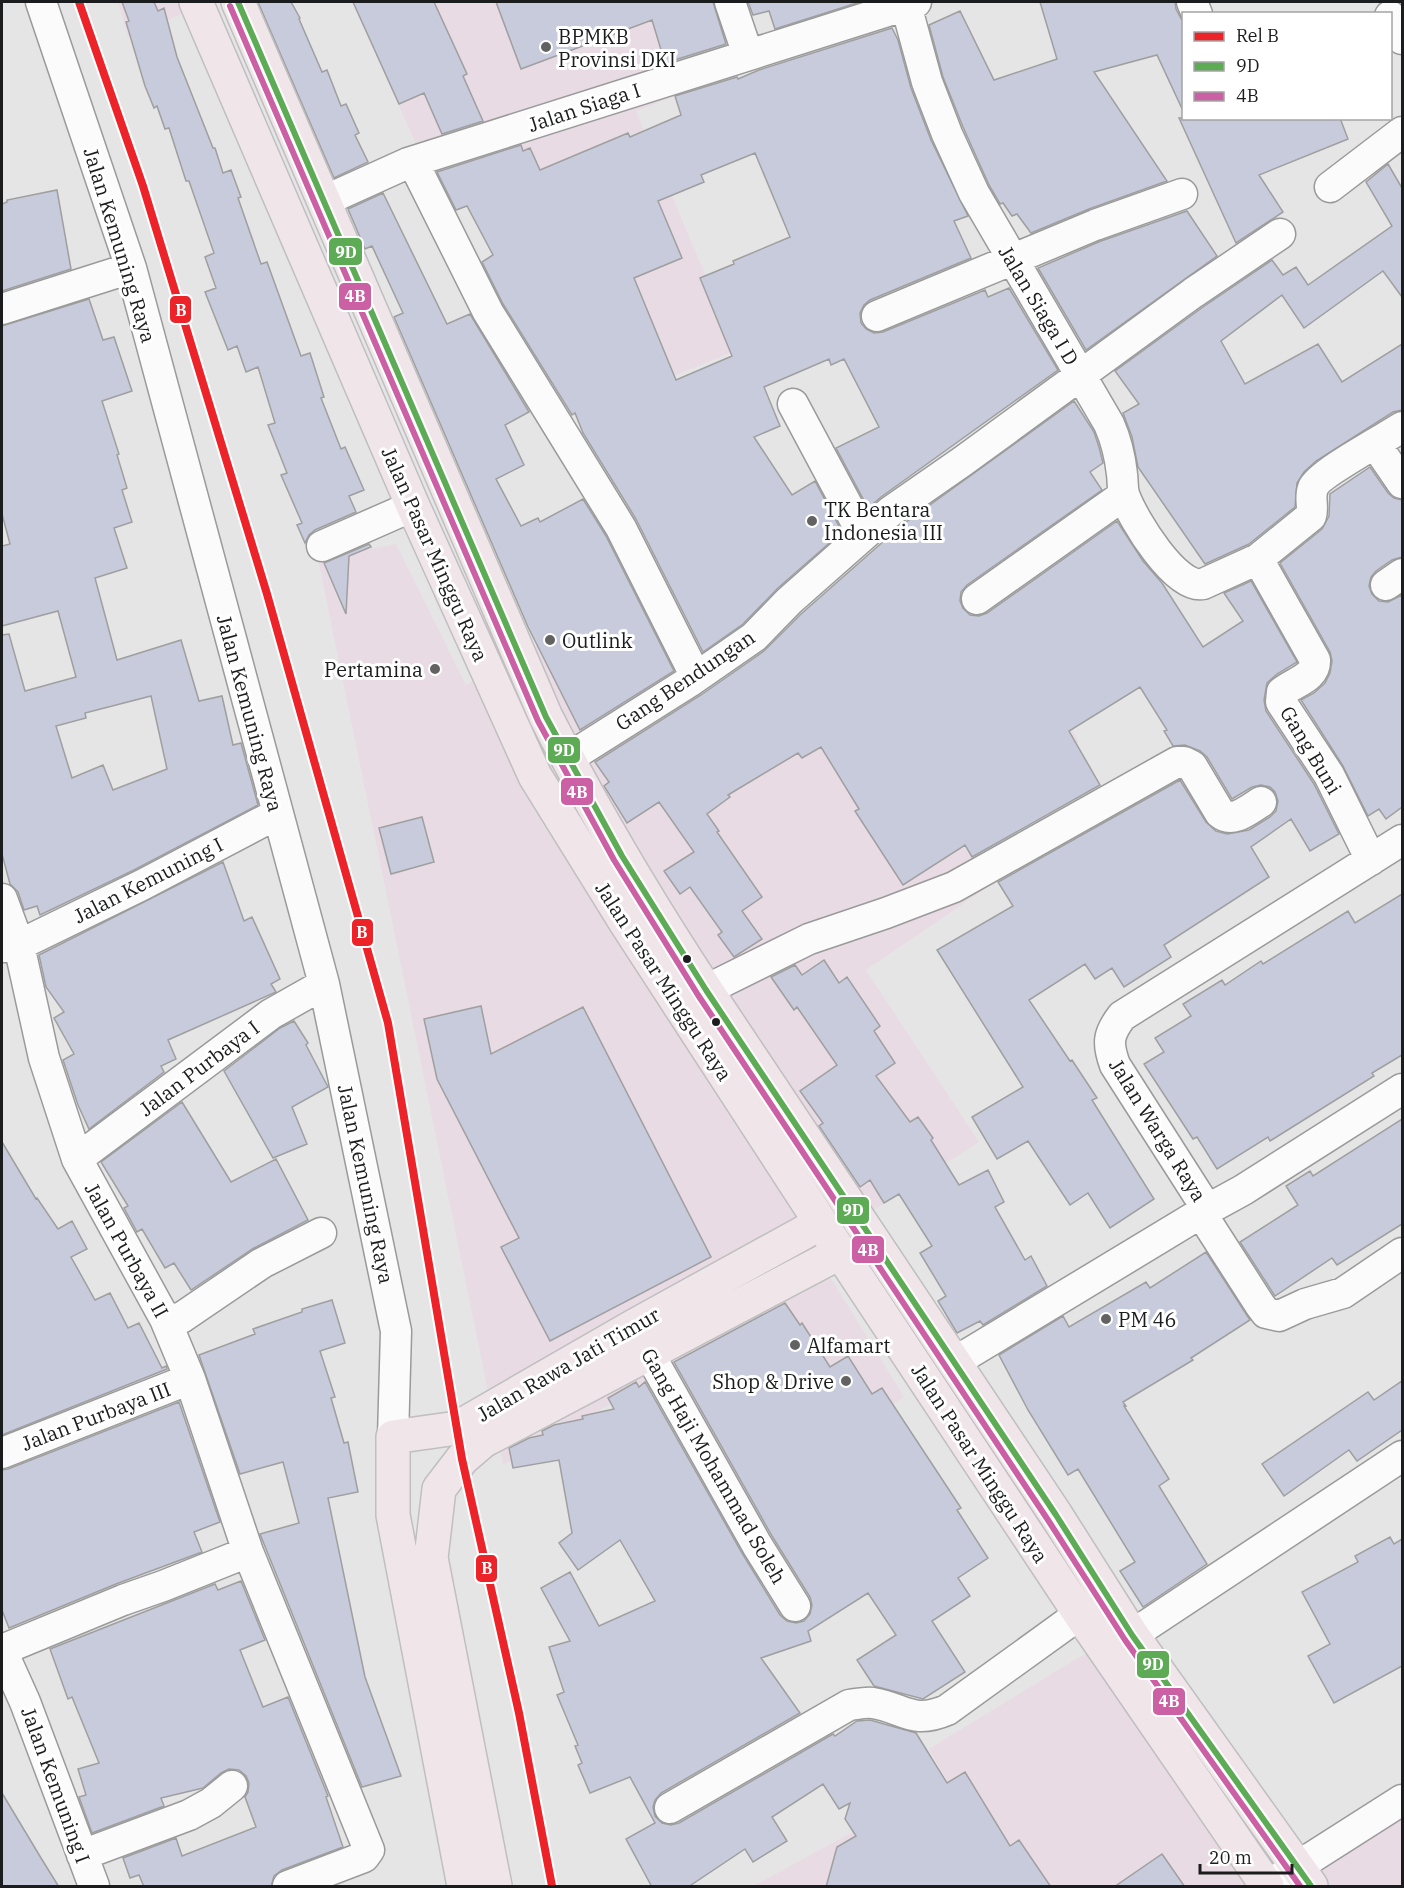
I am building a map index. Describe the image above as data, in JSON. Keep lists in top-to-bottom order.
{
  "streets": {
    "main road": ["Jalan Pasar Minggu Raya", "Jalan Rawa Jati Timur"],
    "street": [
      "Jalan Siaga I",
      "Jalan Kemuning Raya",
      "Jalan Siaga I D",
      "Gang Bendungan",
      "Gang Buni",
      "Jalan Kemuning I",
      "Jalan Purbaya I",
      "Jalan Warga Raya",
      "Jalan Purbaya II",
      "Jalan Purbaya III",
      "Gang Haji Mohammad Soleh"
    ]
  },
  "crossings": [
    ["Jalan Siaga I", "Jalan Siaga I D"],
    ["Jalan Siaga I", "Jalan Pasar Minggu Raya"],
    ["Jalan Kemuning Raya", "Jalan Kemuning I"],
    ["Jalan Kemuning Raya", "Jalan Purbaya I"],
    ["Jalan Kemuning Raya", "Jalan Rawa Jati Timur"],
    ["Jalan Siaga I D", "Gang Bendungan"],
    ["Jalan Siaga I D", "Gang Buni"],
    ["Jalan Pasar Minggu Raya", "Gang Bendungan"],
    ["Jalan Pasar Minggu Raya", "Jalan Warga Raya"],
    ["Jalan Pasar Minggu Raya", "Jalan Rawa Jati Timur"],
    ["Gang Buni", "Jalan Warga Raya"],
    ["Jalan Kemuning I", "Jalan Purbaya II"],
    ["Jalan Purbaya I", "Jalan Purbaya II"],
    ["Jalan Purbaya II", "Jalan Purbaya III"],
    ["Jalan Rawa Jati Timur", "Gang Haji Mohammad Soleh"]
  ],
  "places": [
    "BPMKB Provinsi DKI",
    "TK Bentara Indonesia III",
    "Outlink",
    "Pertamina",
    "PM 46",
    "Alfamart",
    "Shop & Drive"
  ],
  "lines": ["rail line B", "transit line 9D", "transit line 4B"],
  "legend": ["Rel B", "9D", "4B"],
  "scale_bar": "20 m"
}
